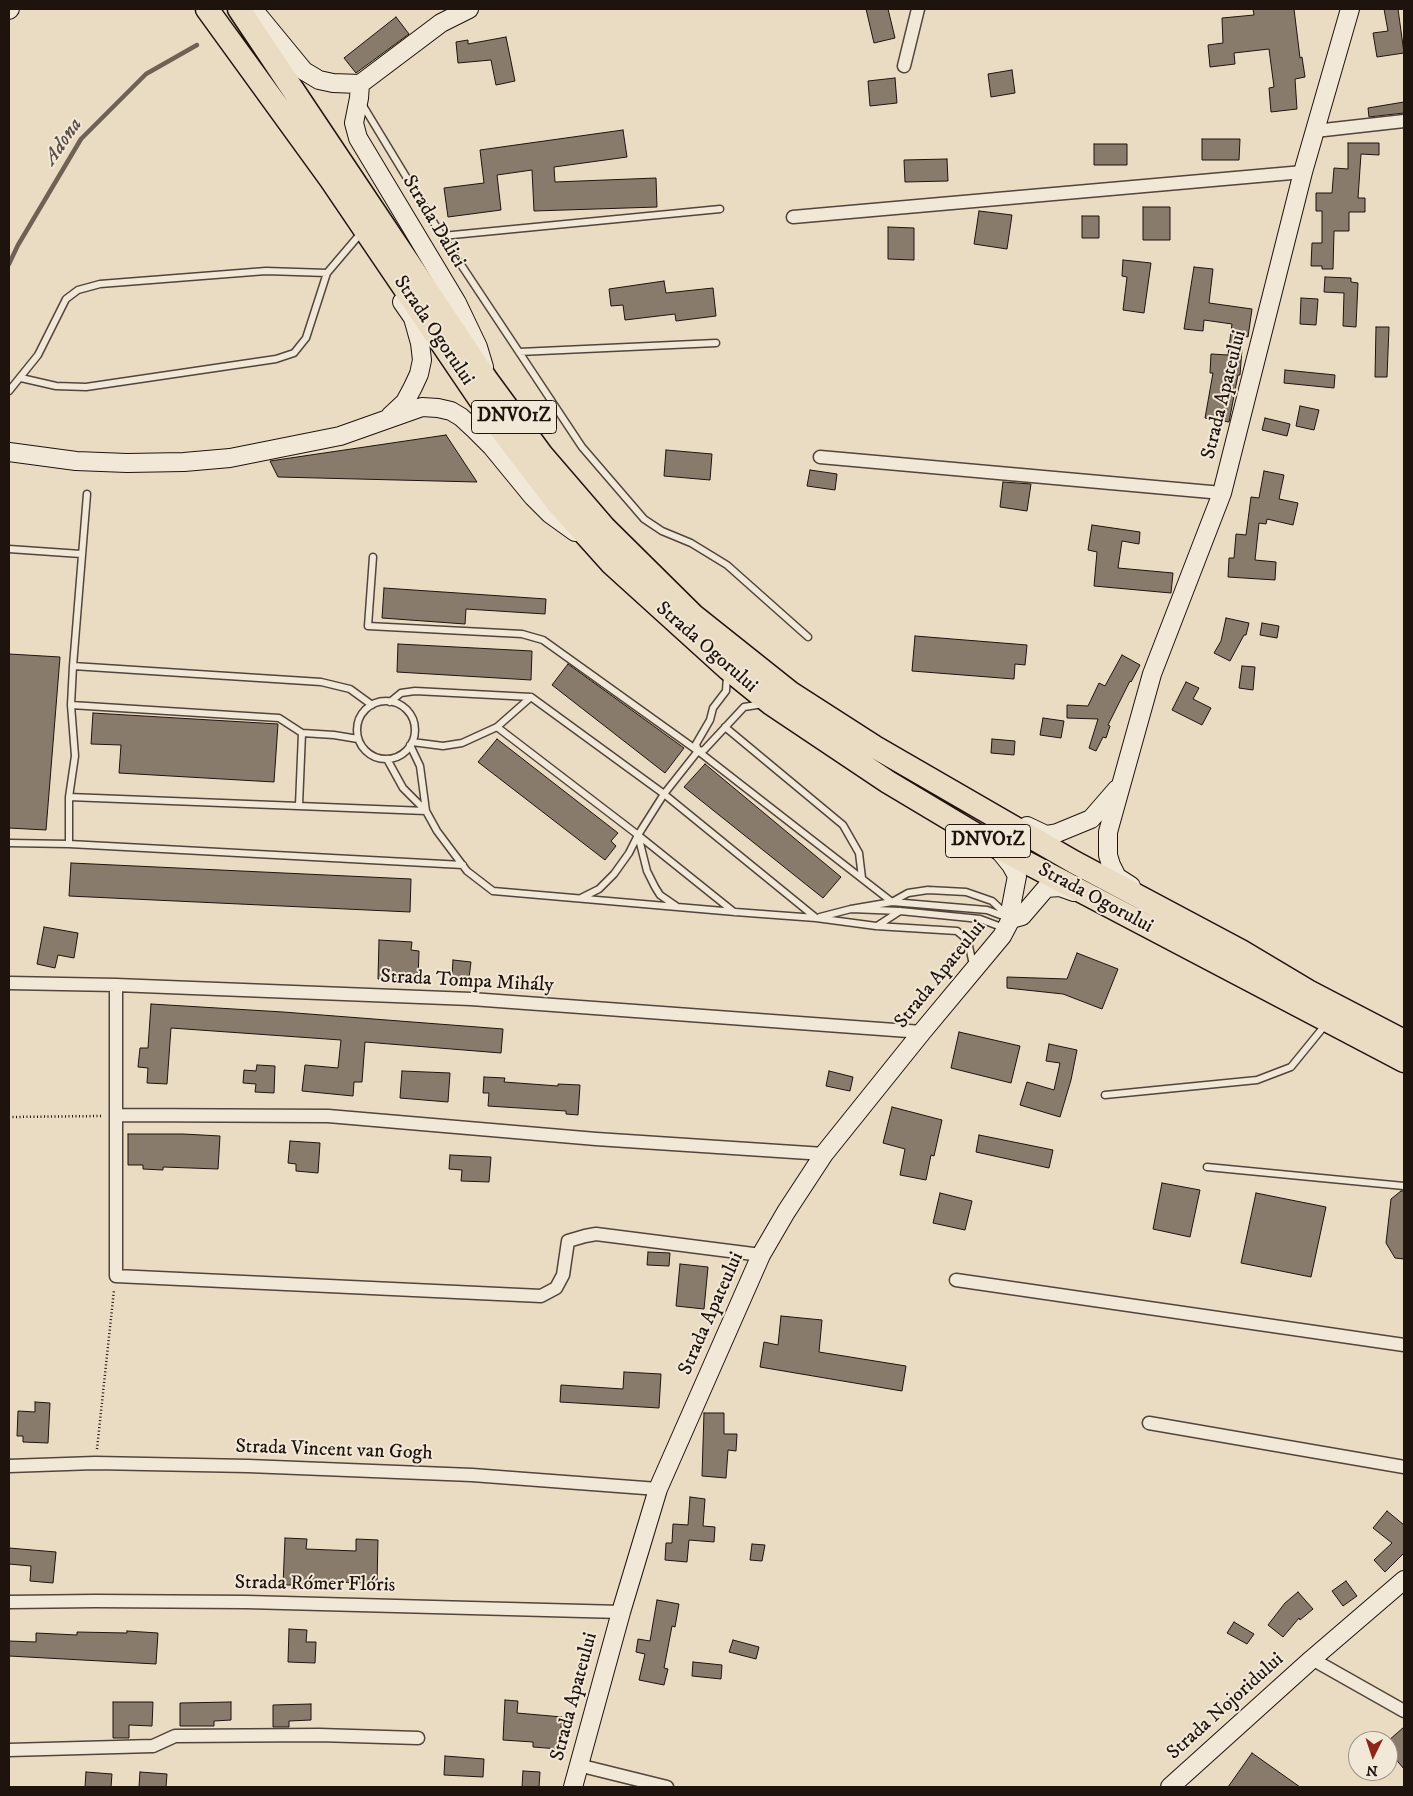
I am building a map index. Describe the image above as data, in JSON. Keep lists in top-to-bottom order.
{
  "streets": {
    "highway": ["Strada Ogorului", "DNVO1Z"],
    "street": [
      "Strada Daliei",
      "Strada Apateului",
      "Strada Tompa Mihály",
      "Strada Vincent van Gogh",
      "Strada Rómer Flóris",
      "Strada Nojoridului"
    ]
  },
  "crossings": [
    ["Strada Daliei", "Strada Ogorului"],
    ["Strada Ogorului", "Strada Apateului"],
    ["Strada Apateului", "Strada Tompa Mihály"],
    ["Strada Apateului", "Strada Vincent van Gogh"],
    ["Strada Apateului", "Strada Rómer Flóris"]
  ],
  "water": ["Adona"],
  "north": "bottom"
}
